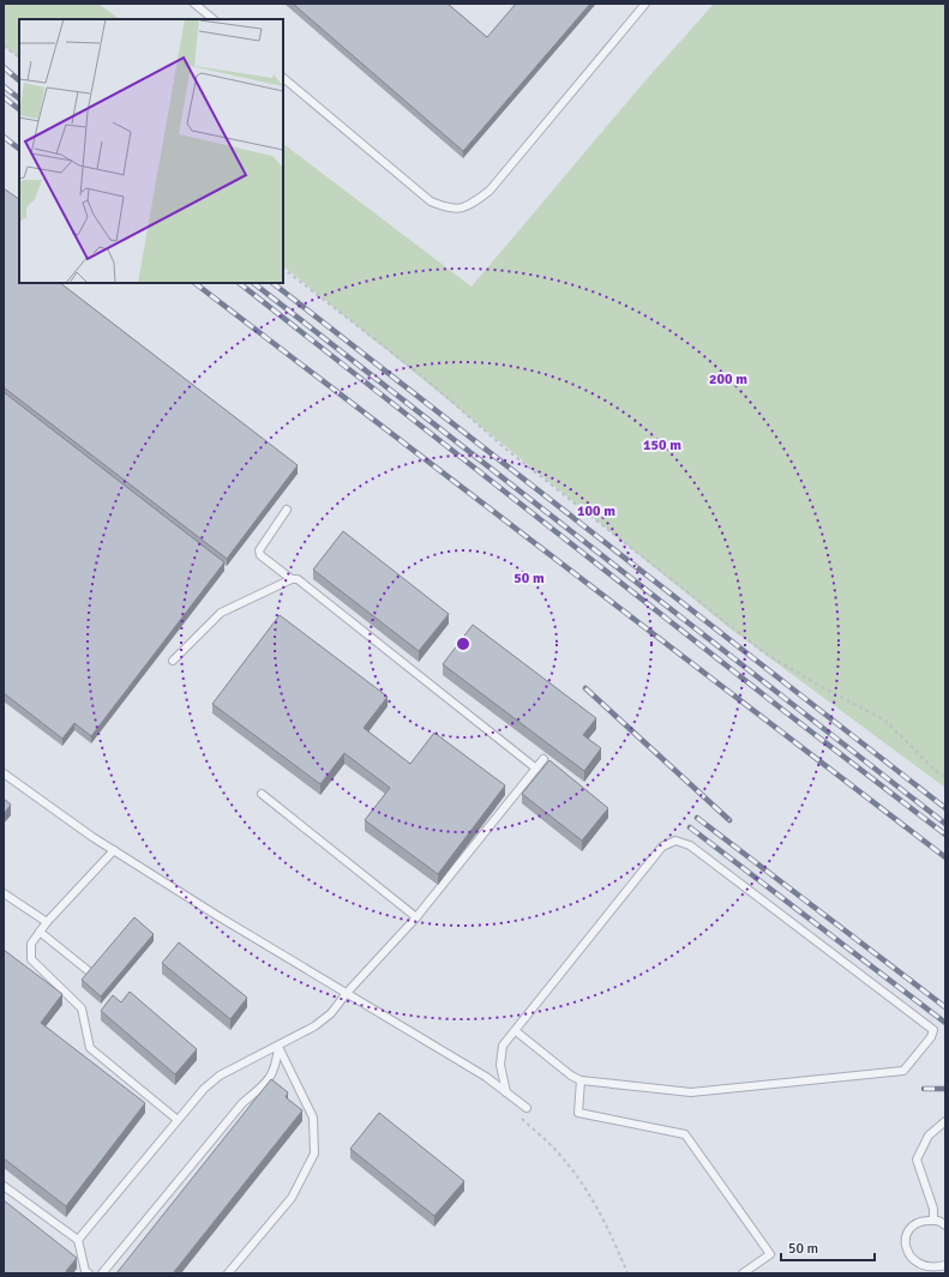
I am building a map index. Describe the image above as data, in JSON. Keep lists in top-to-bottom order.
{
  "scale_bar": "50 m",
  "rings": [
    "200 m",
    "150 m",
    "100 m",
    "50 m"
  ]
}
